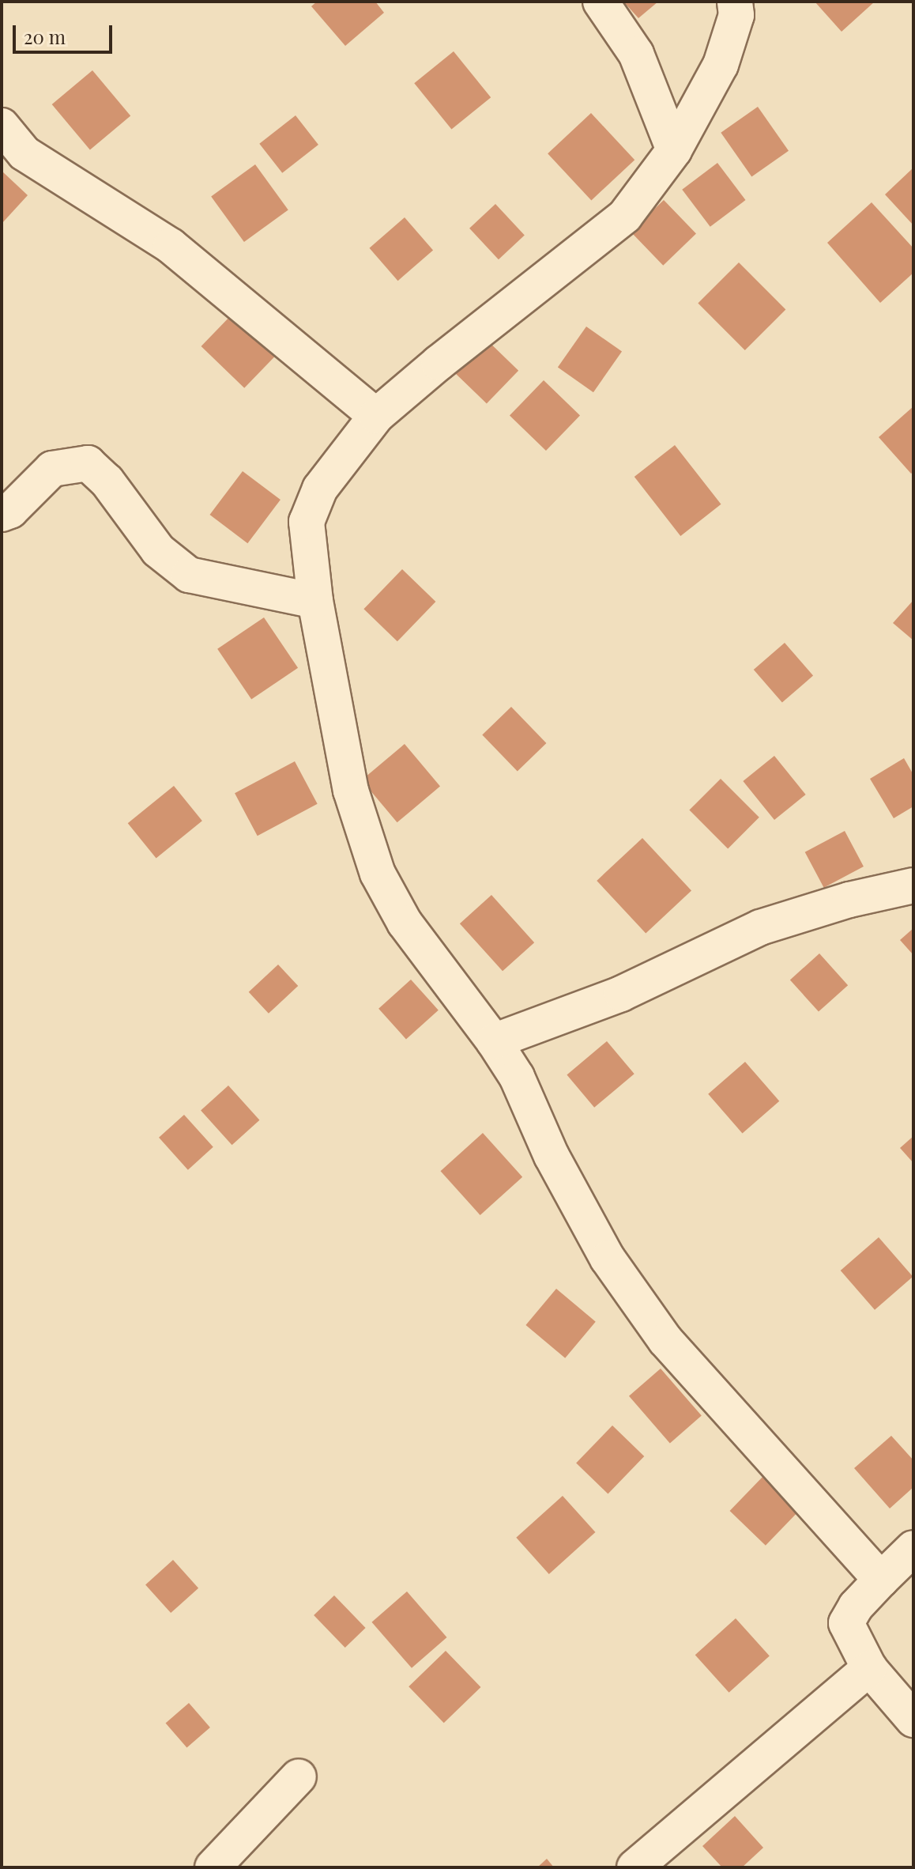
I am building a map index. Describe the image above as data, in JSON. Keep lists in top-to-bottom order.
{
  "scale_bar": "20 m"
}
